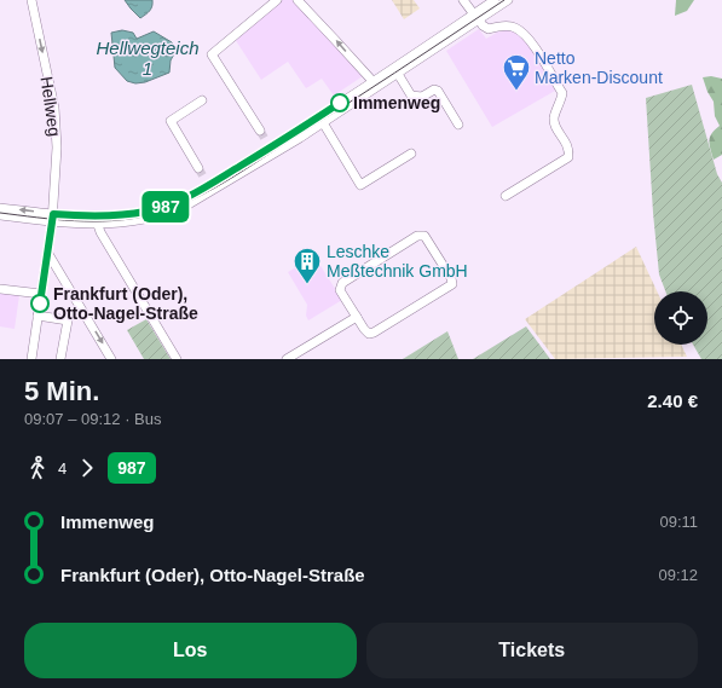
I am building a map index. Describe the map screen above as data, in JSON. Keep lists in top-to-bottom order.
{
  "streets": {
    "street": ["Hellweg"]
  },
  "one_way": ["Hellweg"],
  "water": ["Hellwegteich 1"],
  "places": {
    "supermarket": ["Netto Marken-Discount"],
    "other": ["Immenweg", "Frankfurt (Oder), Otto-Nagel-Straße"],
    "building": ["Leschke Meßtechnik GmbH"]
  },
  "lines": ["bus line 987"],
  "page": {
    "on_map": "987",
    "heading": ["5 Min.", "09:07 – 09:12 · Bus", "2.40 €"],
    "legs": ["4", "987"],
    "list": [
      {
        "name": "Immenweg",
        "value": "09:11"
      },
      {
        "name": "Frankfurt (Oder), Otto-Nagel-Straße",
        "value": "09:12"
      }
    ],
    "buttons": ["Los", "Tickets"]
  }
}
